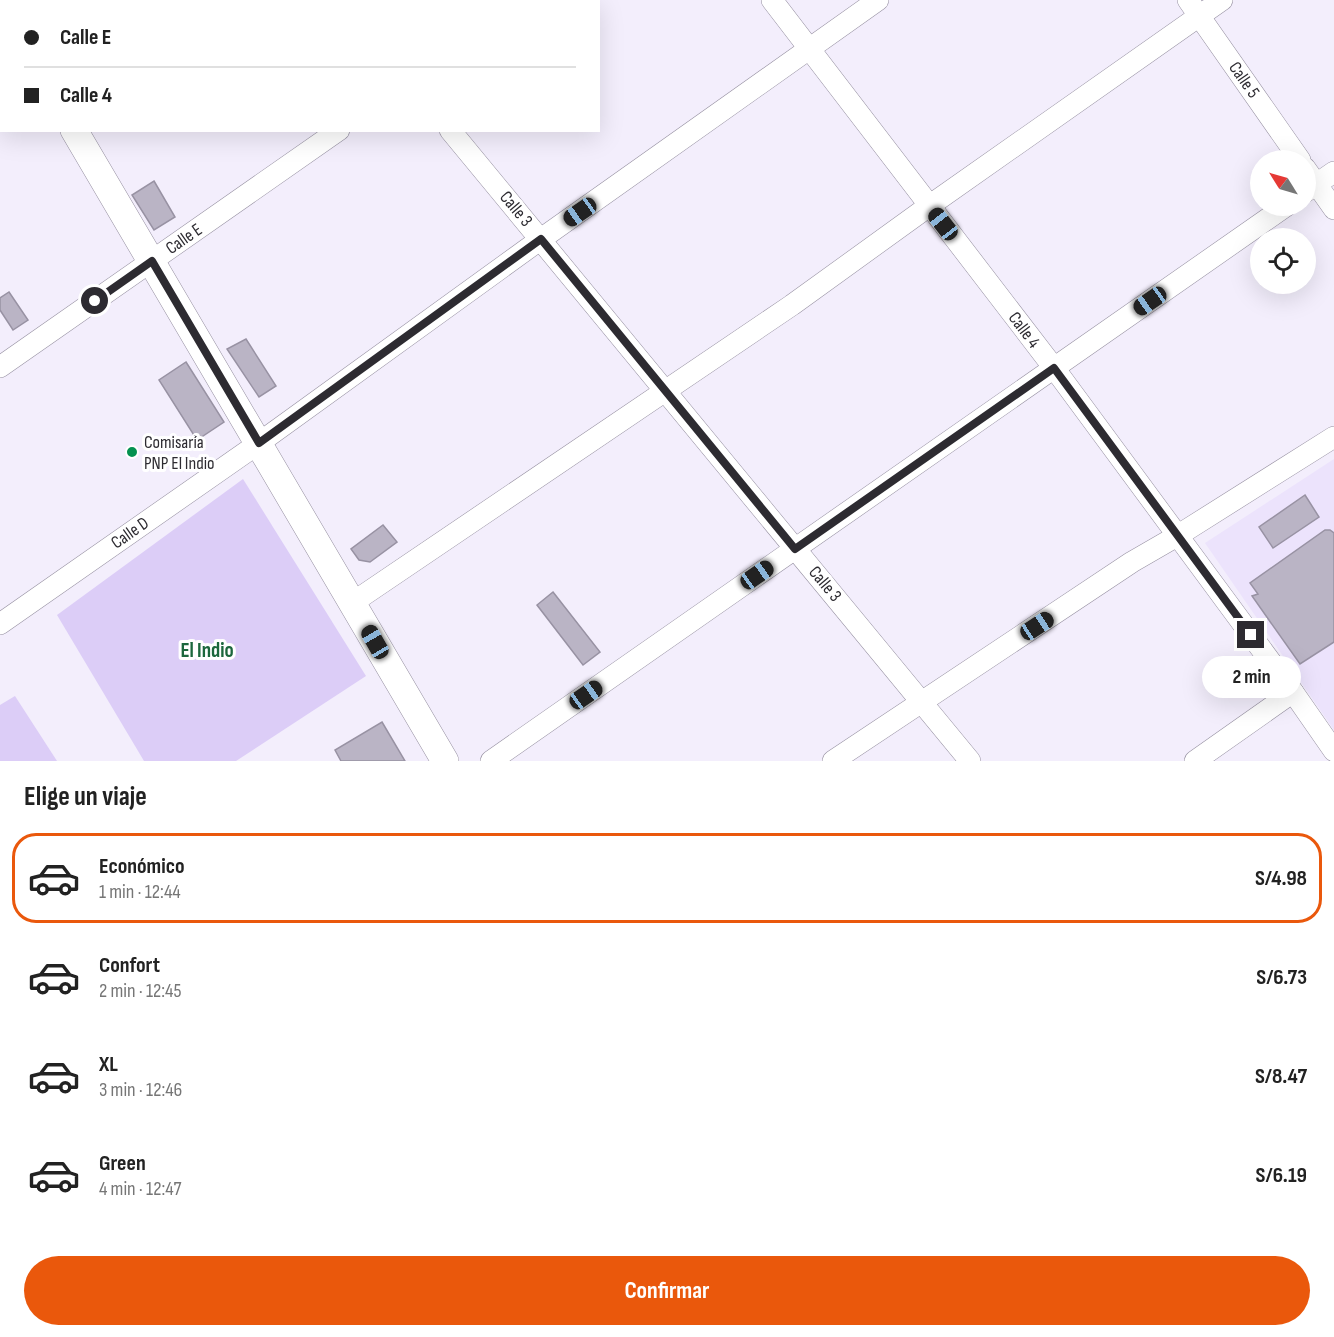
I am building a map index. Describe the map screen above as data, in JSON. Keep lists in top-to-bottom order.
{
  "streets": {
    "street": [
      "Calle 5",
      "Calle 3",
      "Calle E",
      "Calle 4",
      "Calle D"
    ]
  },
  "crossings": [
    ["Calle 3", "Calle D"],
    ["Calle 4", "Calle D"]
  ],
  "districts": ["El Indio"],
  "places": ["Comisaría PNP El Indio"],
  "north": "top left",
  "page": {
    "banner": ["Calle E", "Calle 4"],
    "bubble": "2 min",
    "heading": "Elige un viaje",
    "list": [
      {
        "name": "Económico",
        "note": "1 min · 12:44",
        "value": "S/4.98"
      },
      {
        "name": "Confort",
        "note": "2 min · 12:45",
        "value": "S/6.73"
      },
      {
        "name": "XL",
        "note": "3 min · 12:46",
        "value": "S/8.47"
      },
      {
        "name": "Green",
        "note": "4 min · 12:47",
        "value": "S/6.19"
      }
    ],
    "buttons": "Confirmar"
  }
}
